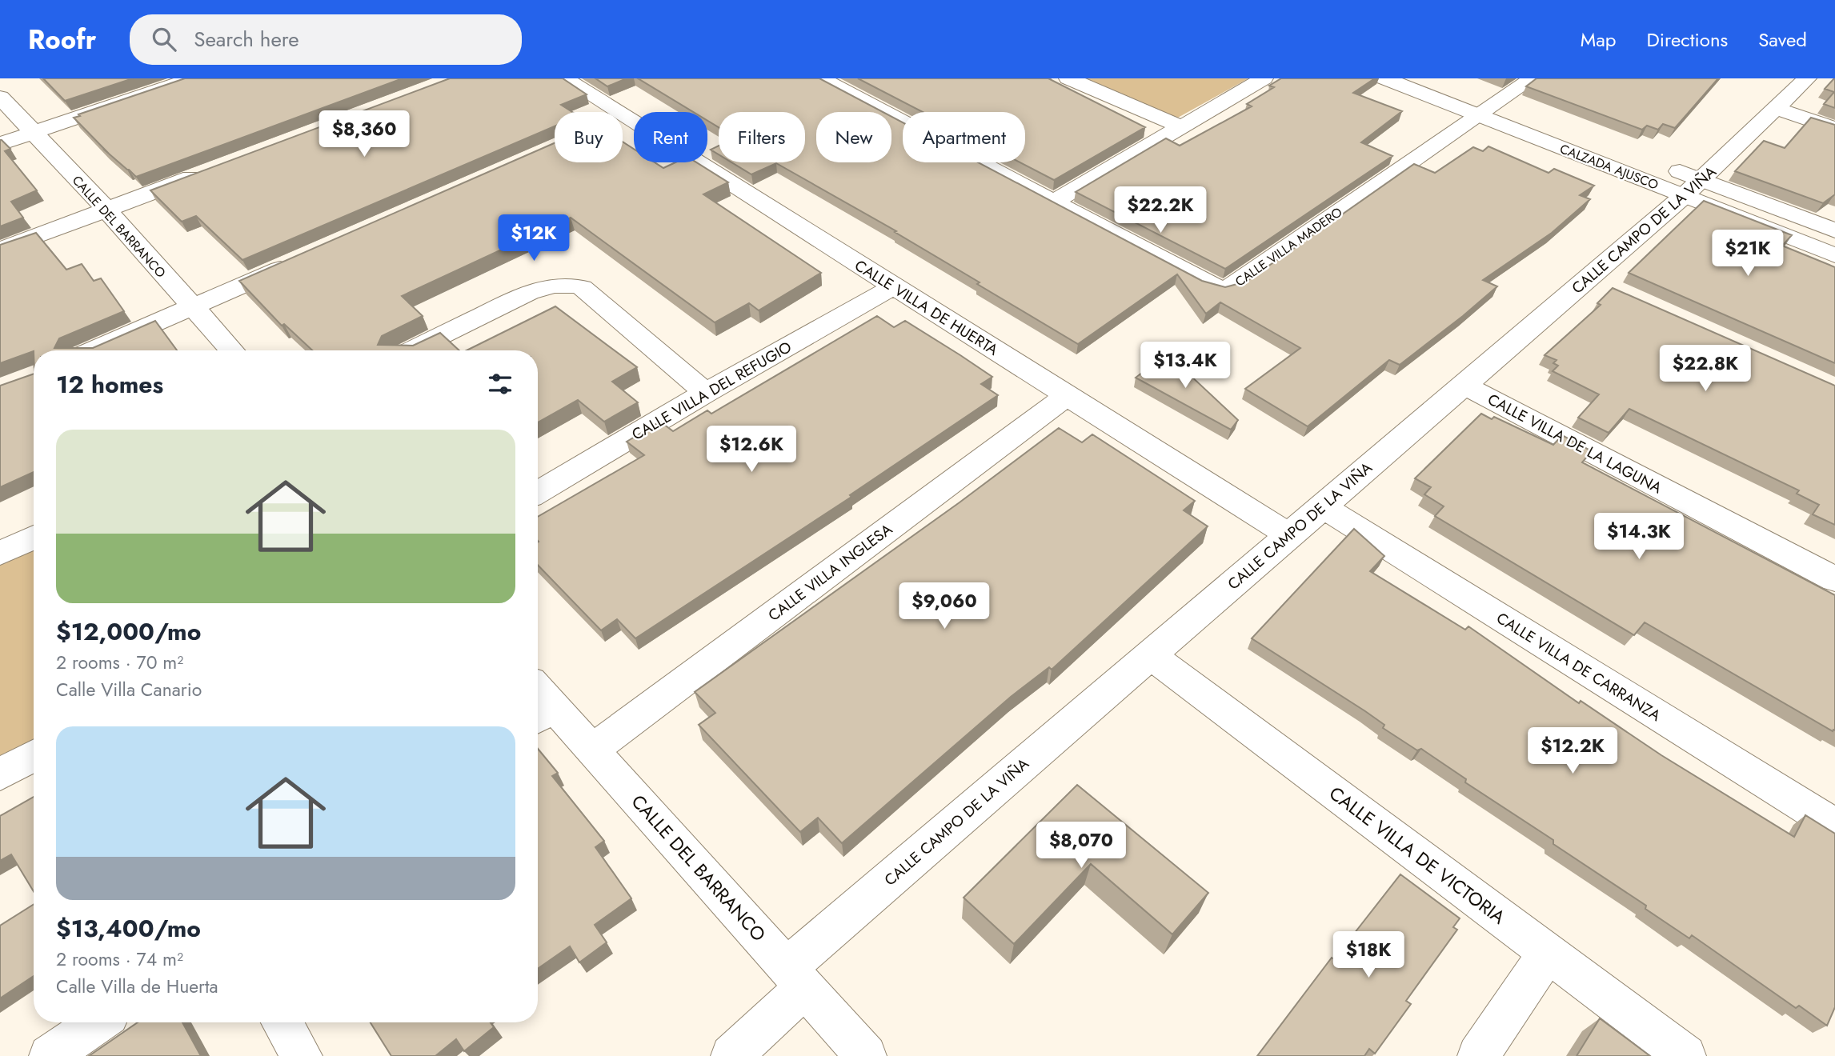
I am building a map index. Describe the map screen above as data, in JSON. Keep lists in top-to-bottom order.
{
  "streets": {
    "street": [
      "CALZADA AJUSCO",
      "CALLE DEL BARRANCO",
      "CALLE CAMPO DE LA VIÑA",
      "CALLE VILLA MADERO",
      "CALLE VILLA DE HUERTA",
      "CALLE VILLA DEL REFUGIO",
      "CALLE VILLA DE LA LAGUNA",
      "CALLE VILLA INGLESA",
      "CALLE VILLA DE CARRANZA",
      "CALLE VILLA DE VICTORIA"
    ]
  },
  "crossings": [
    ["CALZADA AJUSCO", "CALLE CAMPO DE LA VIÑA"],
    ["CALZADA AJUSCO", "CALLE VILLA MADERO"],
    ["CALLE DEL BARRANCO", "CALLE CAMPO DE LA VIÑA"],
    ["CALLE DEL BARRANCO", "CALLE VILLA INGLESA"],
    ["CALLE CAMPO DE LA VIÑA", "CALLE VILLA DE HUERTA"],
    ["CALLE CAMPO DE LA VIÑA", "CALLE VILLA DE LA LAGUNA"],
    ["CALLE CAMPO DE LA VIÑA", "CALLE VILLA DE CARRANZA"],
    ["CALLE CAMPO DE LA VIÑA", "CALLE VILLA DE VICTORIA"],
    ["CALLE VILLA DE HUERTA", "CALLE VILLA DEL REFUGIO"],
    ["CALLE VILLA DE HUERTA", "CALLE VILLA INGLESA"]
  ],
  "page": {
    "header": "Roofr",
    "search": "Search here",
    "nav": ["Map", "Directions", "Saved"],
    "price": [
      "$8,360",
      "$22.2K",
      "$12K",
      "$21K",
      "$13.4K",
      "$22.8K",
      "$12.6K",
      "$14.3K",
      "$9,060",
      "$12.2K",
      "$8,070",
      "$18K"
    ],
    "chip": [
      "Buy",
      "Rent",
      "Filters",
      "New",
      "Apartment"
    ],
    "heading": "12 homes",
    "list": [
      {
        "name": "$12,000/mo",
        "note": "2 rooms · 70 m² · Calle Villa Canario"
      },
      {
        "name": "$13,400/mo",
        "note": "2 rooms · 74 m² · Calle Villa de Huerta"
      }
    ]
  }
}
